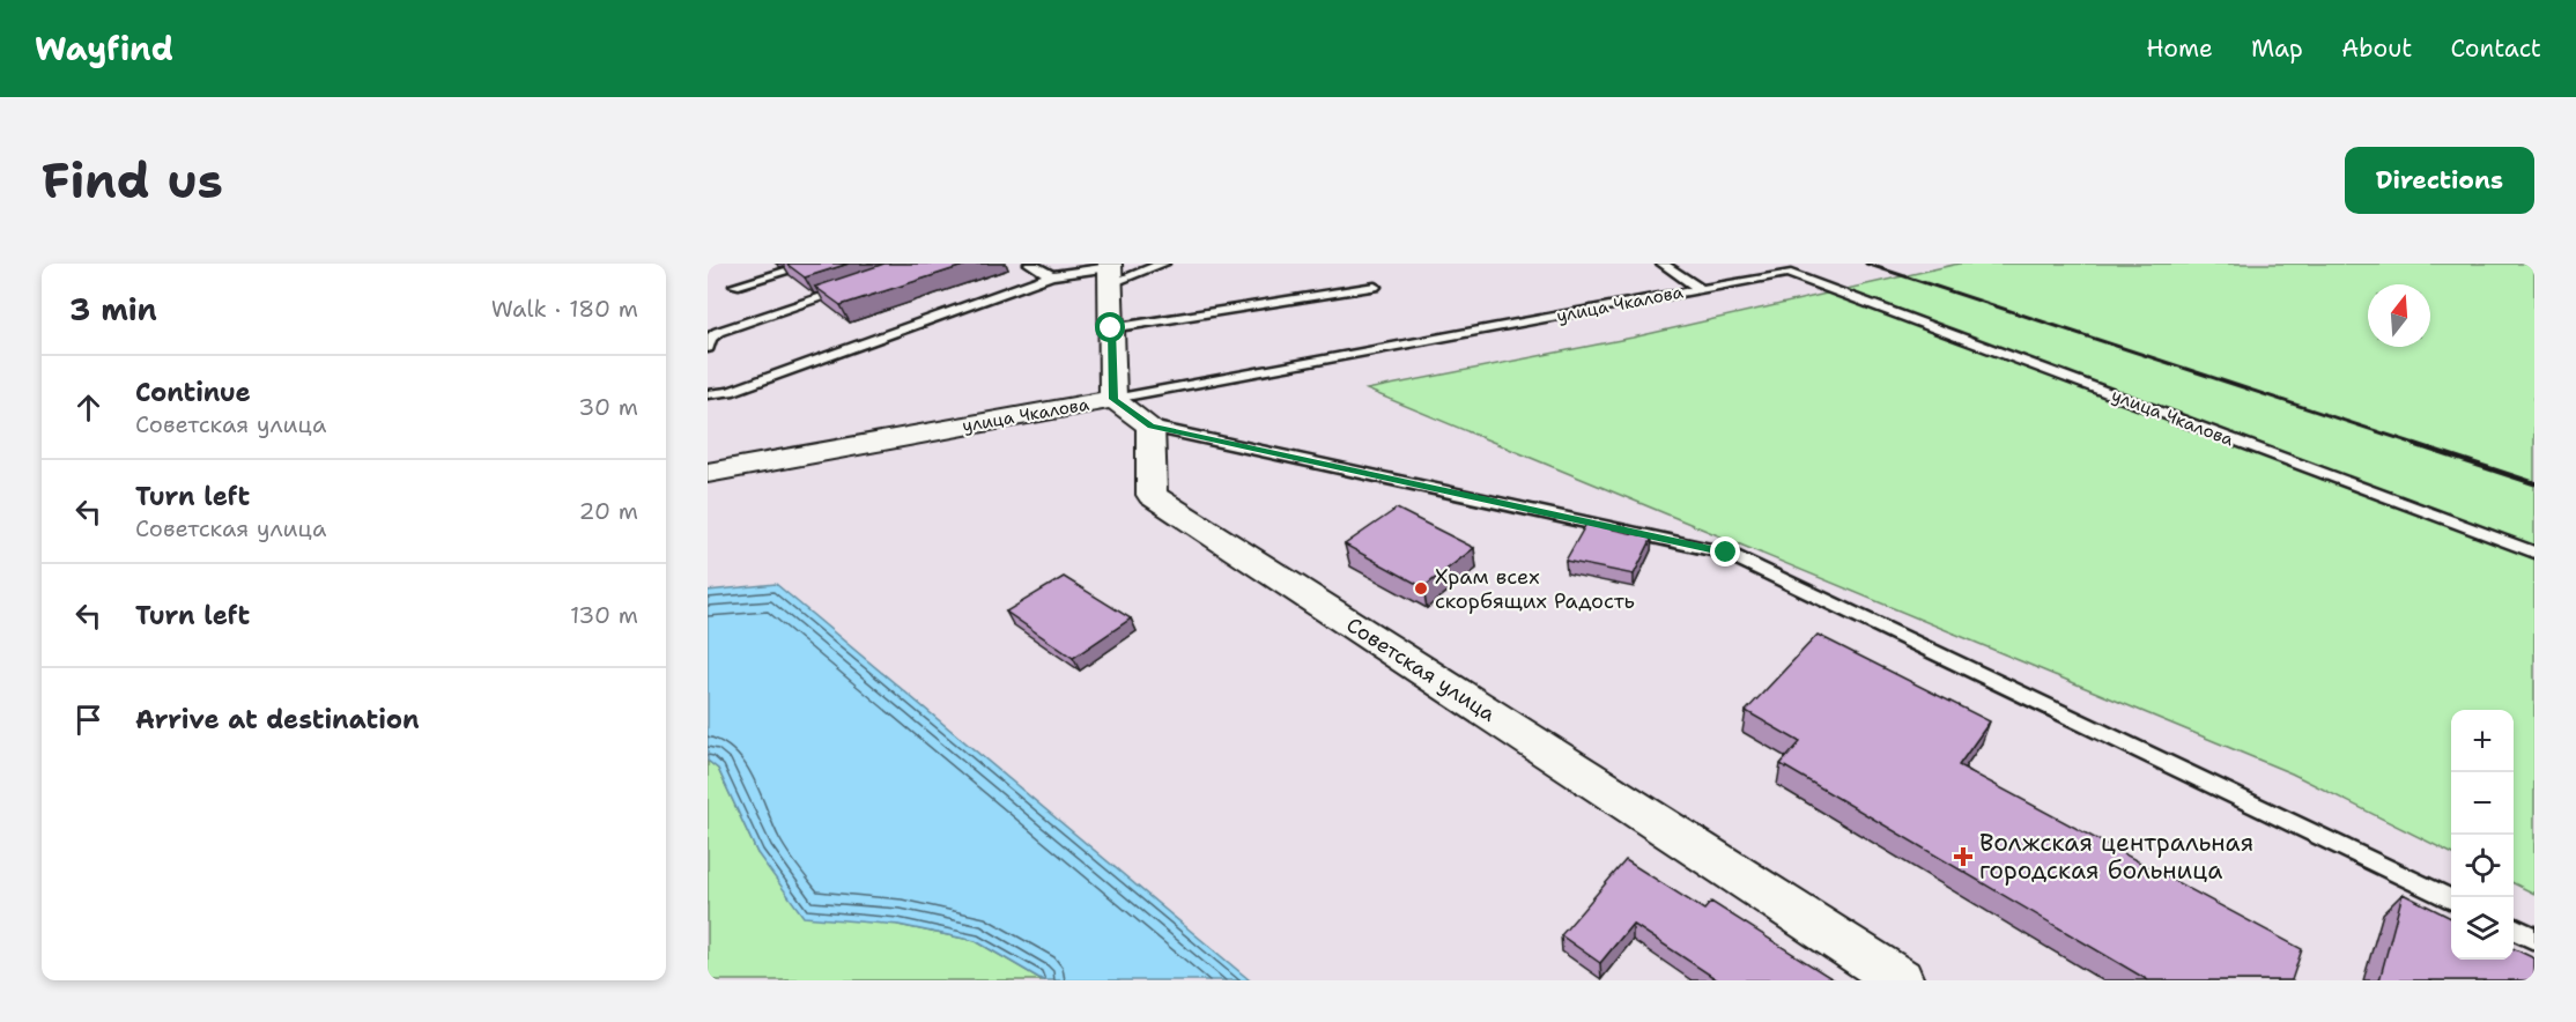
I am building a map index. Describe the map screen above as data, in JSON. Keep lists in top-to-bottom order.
{
  "streets": {
    "street": ["улица Чкалова", "Советская улица"]
  },
  "places": {
    "other": ["Храм всех скорбящих Радость"],
    "health": ["Волжская центральная городская больница"]
  },
  "north": "top",
  "page": {
    "header": "Wayfind",
    "nav": [
      "Home",
      "Map",
      "About",
      "Contact"
    ],
    "buttons": "Directions",
    "title": "Find us",
    "heading": ["3 min", "Walk · 180 m"],
    "list": [
      ["Continue", "Советская улица", "30 m"],
      ["Turn left", "Советская улица", "20 m"],
      ["Turn left", "130 m"],
      "Arrive at destination"
    ],
    "map_buttons": ["+", "−"]
  }
}
